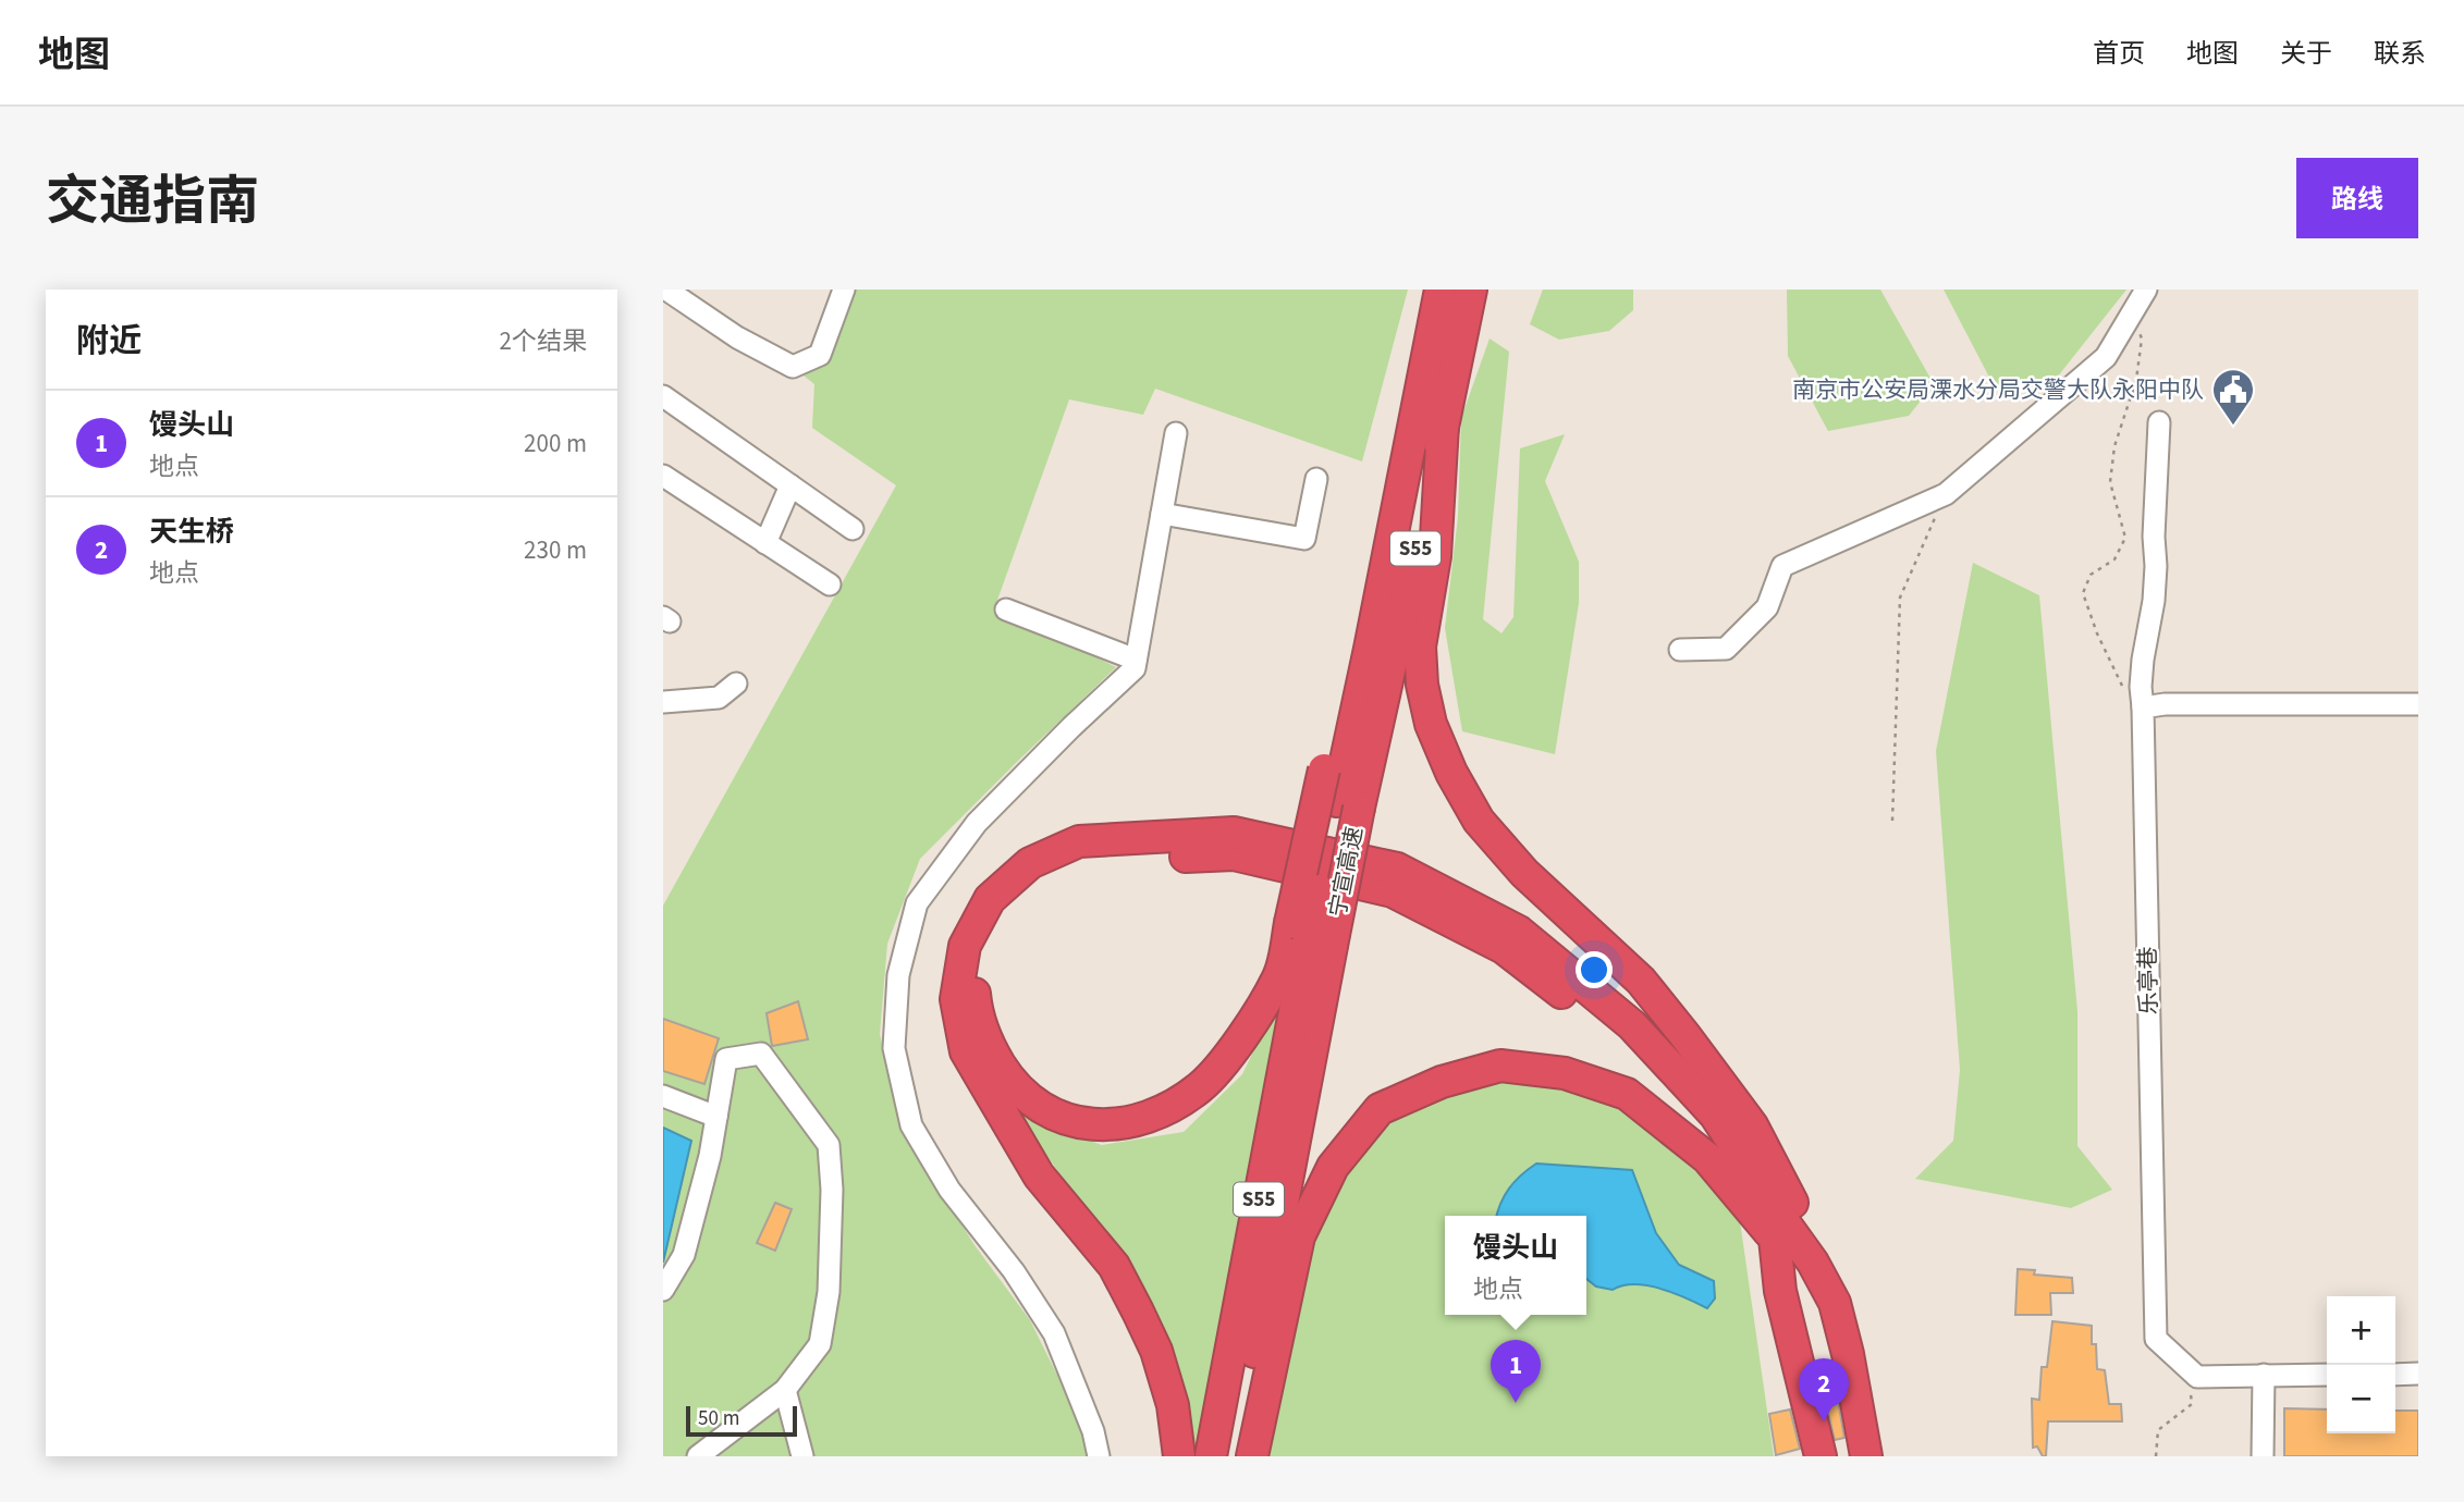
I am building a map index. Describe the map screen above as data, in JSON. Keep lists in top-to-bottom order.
{
  "streets": {
    "highway": ["S55", "宁宣高速"],
    "street": ["乐亭巷"]
  },
  "places": {
    "public building": ["南京市公安局溧水分局交警大队永阳中队"]
  },
  "scale_bar": "50 m",
  "page": {
    "header": "地图",
    "nav": [
      "首页",
      "地图",
      "关于",
      "联系"
    ],
    "title": "交通指南",
    "buttons": "路线",
    "heading": ["附近", "2个结果"],
    "list": [
      {
        "mark": "1",
        "name": "馒头山",
        "note": "地点",
        "value": "200 m"
      },
      {
        "mark": "2",
        "name": "天生桥",
        "note": "地点",
        "value": "230 m"
      }
    ],
    "popup": ["馒头山", "地点"],
    "map_buttons": ["+", "−"],
    "pins": ["1", "2"],
    "scale": "50 m"
  }
}
